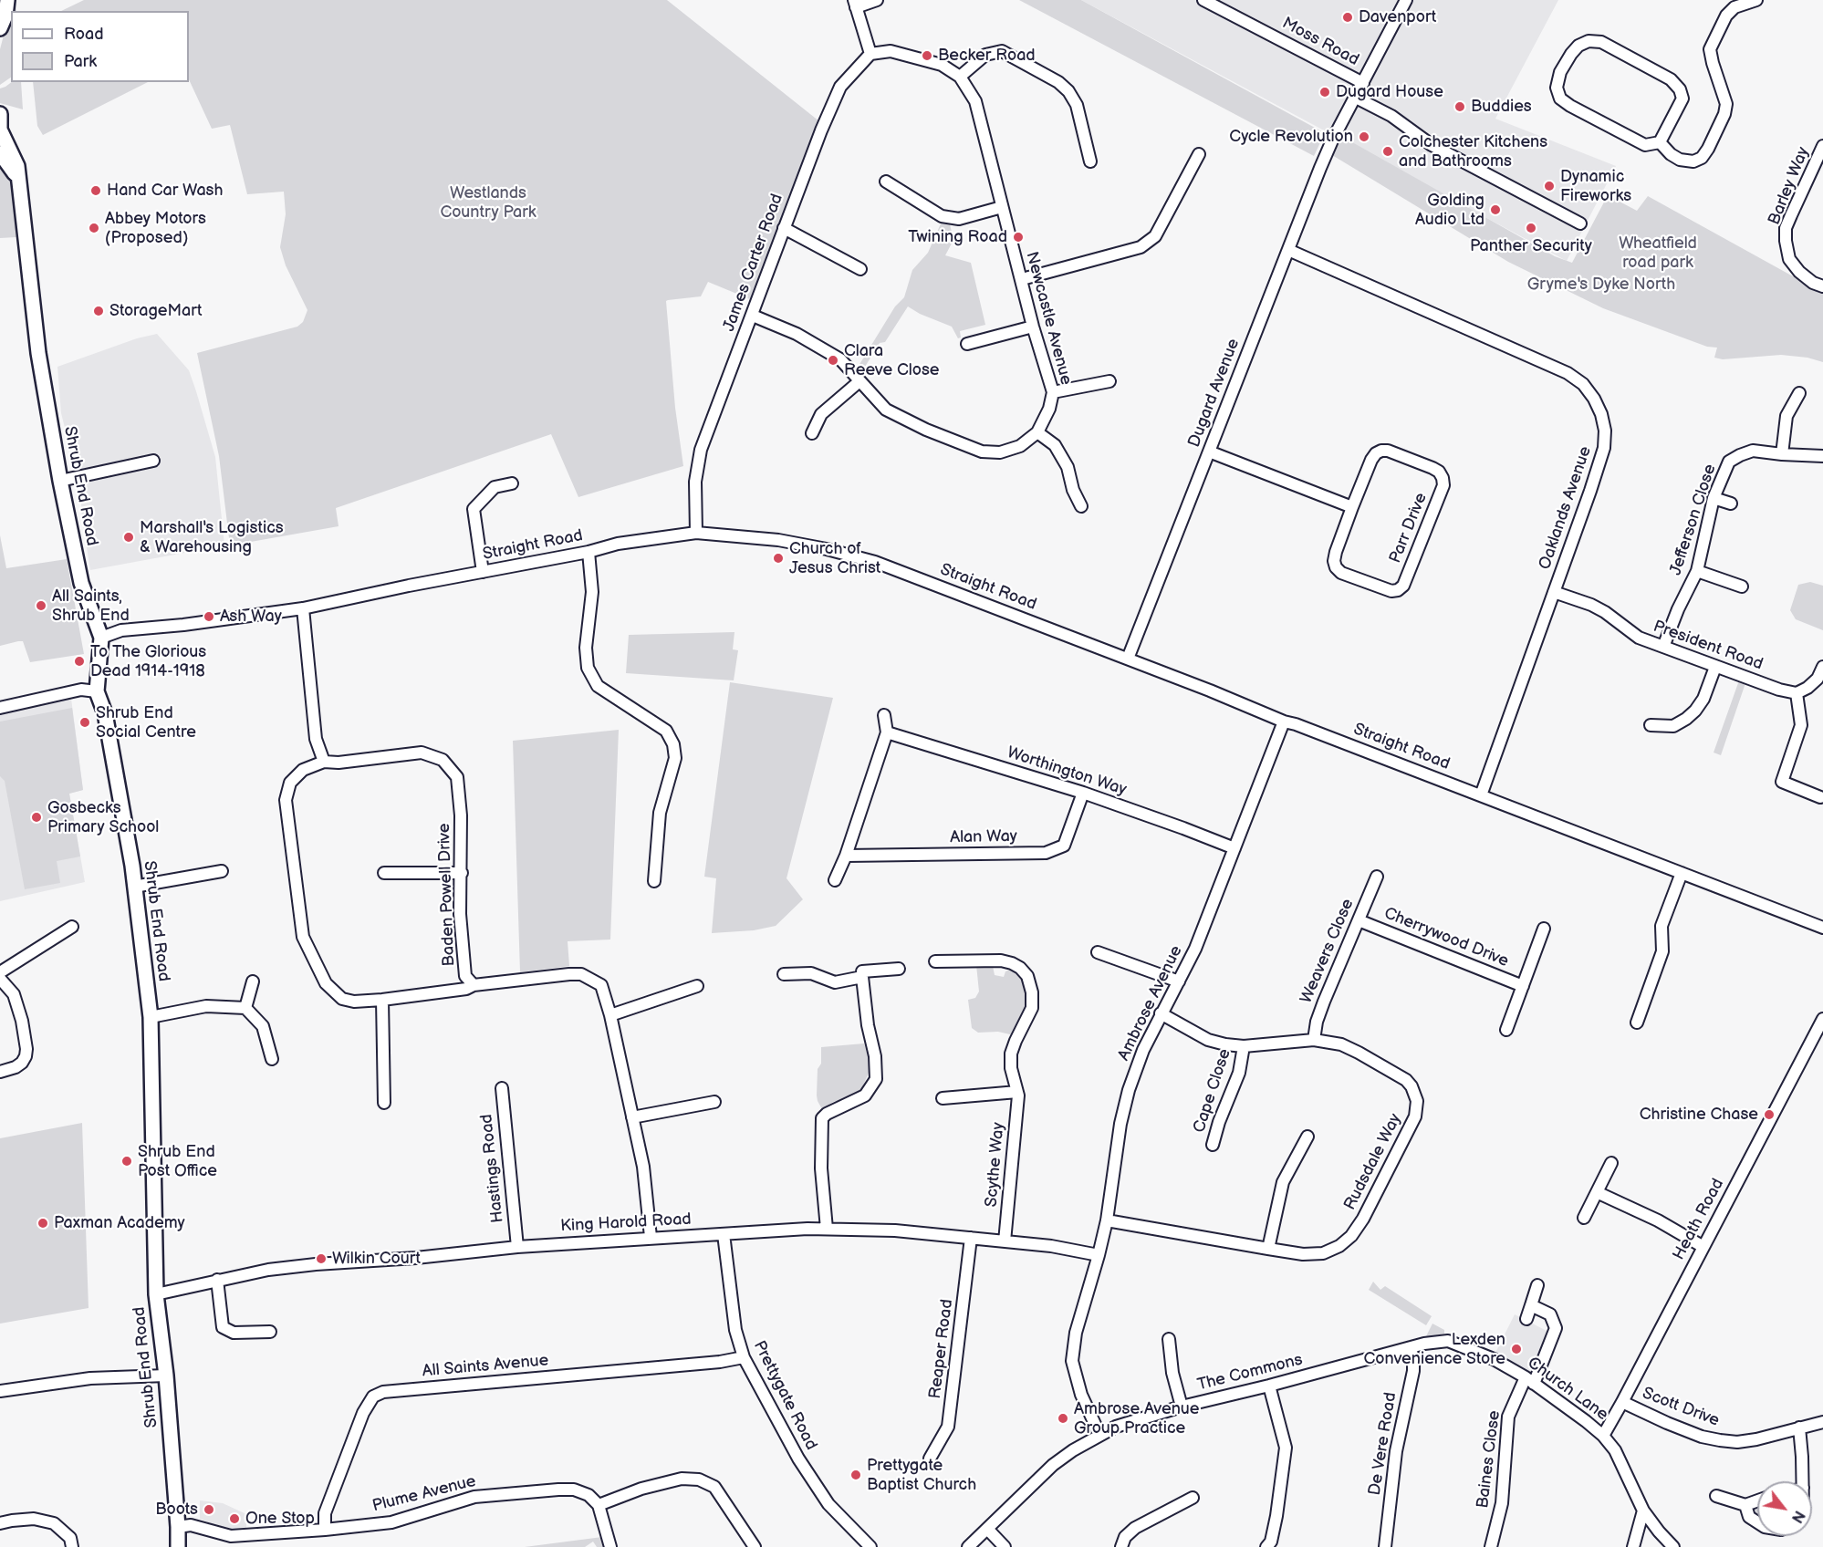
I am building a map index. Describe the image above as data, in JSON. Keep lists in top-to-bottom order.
{
  "streets": {
    "main road": ["Shrub End Road"],
    "street": [
      "Moss Road",
      "Barley Way",
      "James Carter Road",
      "Newcastle Avenue",
      "Dugard Avenue",
      "Oaklands Avenue",
      "Jefferson Close",
      "Parr Drive",
      "Straight Road",
      "President Road",
      "Worthington Way",
      "Alan Way",
      "Baden Powell Drive",
      "Cherrywood Drive",
      "Weavers Close",
      "Ambrose Avenue",
      "Cape Close",
      "Rudsdale Way",
      "Scythe Way",
      "Hastings Road",
      "Heath Road",
      "King Harold Road",
      "Reaper Road",
      "All Saints Avenue",
      "The Commons",
      "Church Lane",
      "Prettygate Road",
      "Scott Drive",
      "De Vere Road",
      "Baines Close",
      "Plume Avenue"
    ]
  },
  "crossings": [
    ["Moss Road", "Dugard Avenue"],
    ["James Carter Road", "Newcastle Avenue"],
    ["James Carter Road", "Straight Road"],
    ["Dugard Avenue", "Oaklands Avenue"],
    ["Dugard Avenue", "Straight Road"],
    ["Shrub End Road", "Straight Road"],
    ["Shrub End Road", "King Harold Road"],
    ["Shrub End Road", "Plume Avenue"],
    ["Oaklands Avenue", "Straight Road"],
    ["Oaklands Avenue", "President Road"],
    ["Jefferson Close", "President Road"],
    ["Straight Road", "Ambrose Avenue"],
    ["Worthington Way", "Alan Way"],
    ["Worthington Way", "Ambrose Avenue"],
    ["Baden Powell Drive", "King Harold Road"],
    ["Cherrywood Drive", "Weavers Close"],
    ["Weavers Close", "Rudsdale Way"],
    ["Ambrose Avenue", "Rudsdale Way"],
    ["Ambrose Avenue", "King Harold Road"],
    ["Ambrose Avenue", "The Commons"],
    ["Cape Close", "Rudsdale Way"],
    ["Scythe Way", "King Harold Road"],
    ["Hastings Road", "King Harold Road"],
    ["Heath Road", "Church Lane"],
    ["Heath Road", "Scott Drive"],
    ["King Harold Road", "Reaper Road"],
    ["King Harold Road", "Prettygate Road"],
    ["All Saints Avenue", "Prettygate Road"],
    ["All Saints Avenue", "Plume Avenue"],
    ["The Commons", "Church Lane"],
    ["The Commons", "De Vere Road"],
    ["Church Lane", "Baines Close"]
  ],
  "parks": ["Westlands Country Park", "Wheatfield road park", "Gryme's Dyke North"],
  "places": [
    "Davenport",
    "Becker Road",
    "Dugard House",
    "Buddies",
    "Cycle Revolution",
    "Colchester Kitchens and Bathrooms",
    "Dynamic Fireworks",
    "Hand Car Wash",
    "Golding Audio Ltd",
    "Abbey Motors (Proposed)",
    "Panther Security",
    "Twining Road",
    "StorageMart",
    "Clara Reeve Close",
    "Marshall's Logistics & Warehousing",
    "Church of Jesus Christ",
    "All Saints, Shrub End",
    "Ash Way",
    "To The Glorious Dead 1914-1918",
    "Shrub End Social Centre",
    "Gosbecks Primary School",
    "Christine Chase",
    "Shrub End Post Office",
    "Paxman Academy",
    "Wilkin Court",
    "Lexden Convenience Store",
    "Ambrose Avenue Group Practice",
    "Prettygate Baptist Church",
    "Boots",
    "One Stop"
  ],
  "legend": ["Road", "Park"],
  "north": "bottom right"
}
